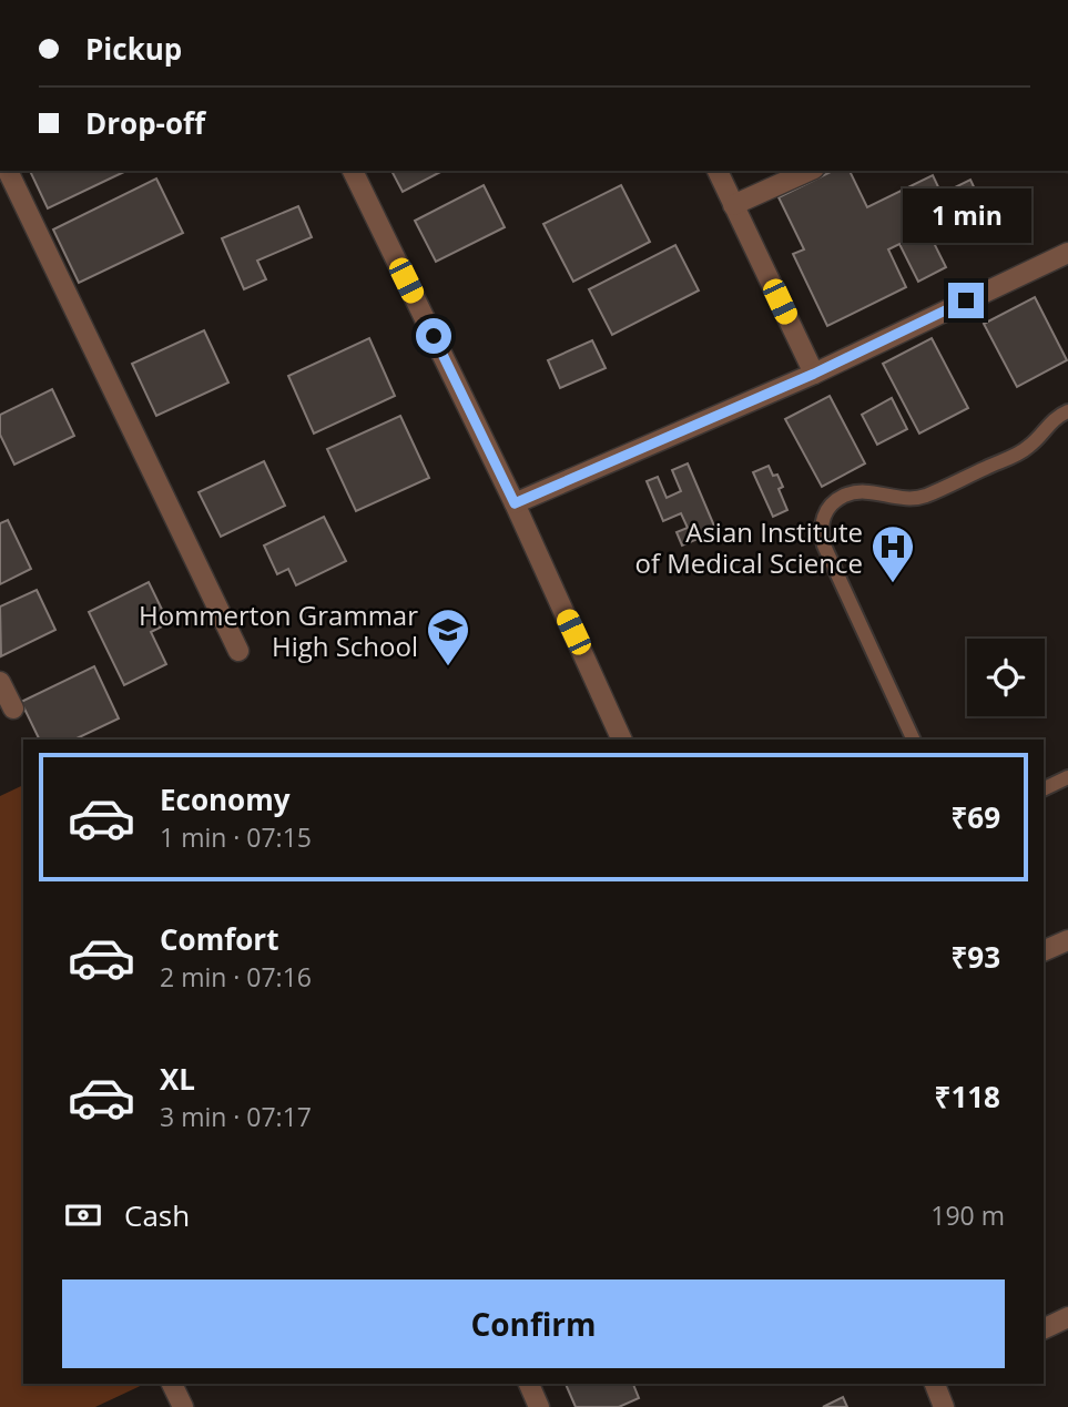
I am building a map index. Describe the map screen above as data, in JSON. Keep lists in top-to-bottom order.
{
  "places": {
    "hospital": ["Asian Institute of Medical Science"],
    "school or university": ["Hommerton Grammar High School"]
  },
  "page": {
    "banner": ["Pickup", "Drop-off"],
    "bubble": "1 min",
    "list": [
      {
        "name": "Economy",
        "note": "1 min · 07:15",
        "value": "₹69"
      },
      {
        "name": "Comfort",
        "note": "2 min · 07:16",
        "value": "₹93"
      },
      {
        "name": "XL",
        "note": "3 min · 07:17",
        "value": "₹118"
      }
    ],
    "pay": ["Cash", "190 m"],
    "buttons": "Confirm"
  }
}
